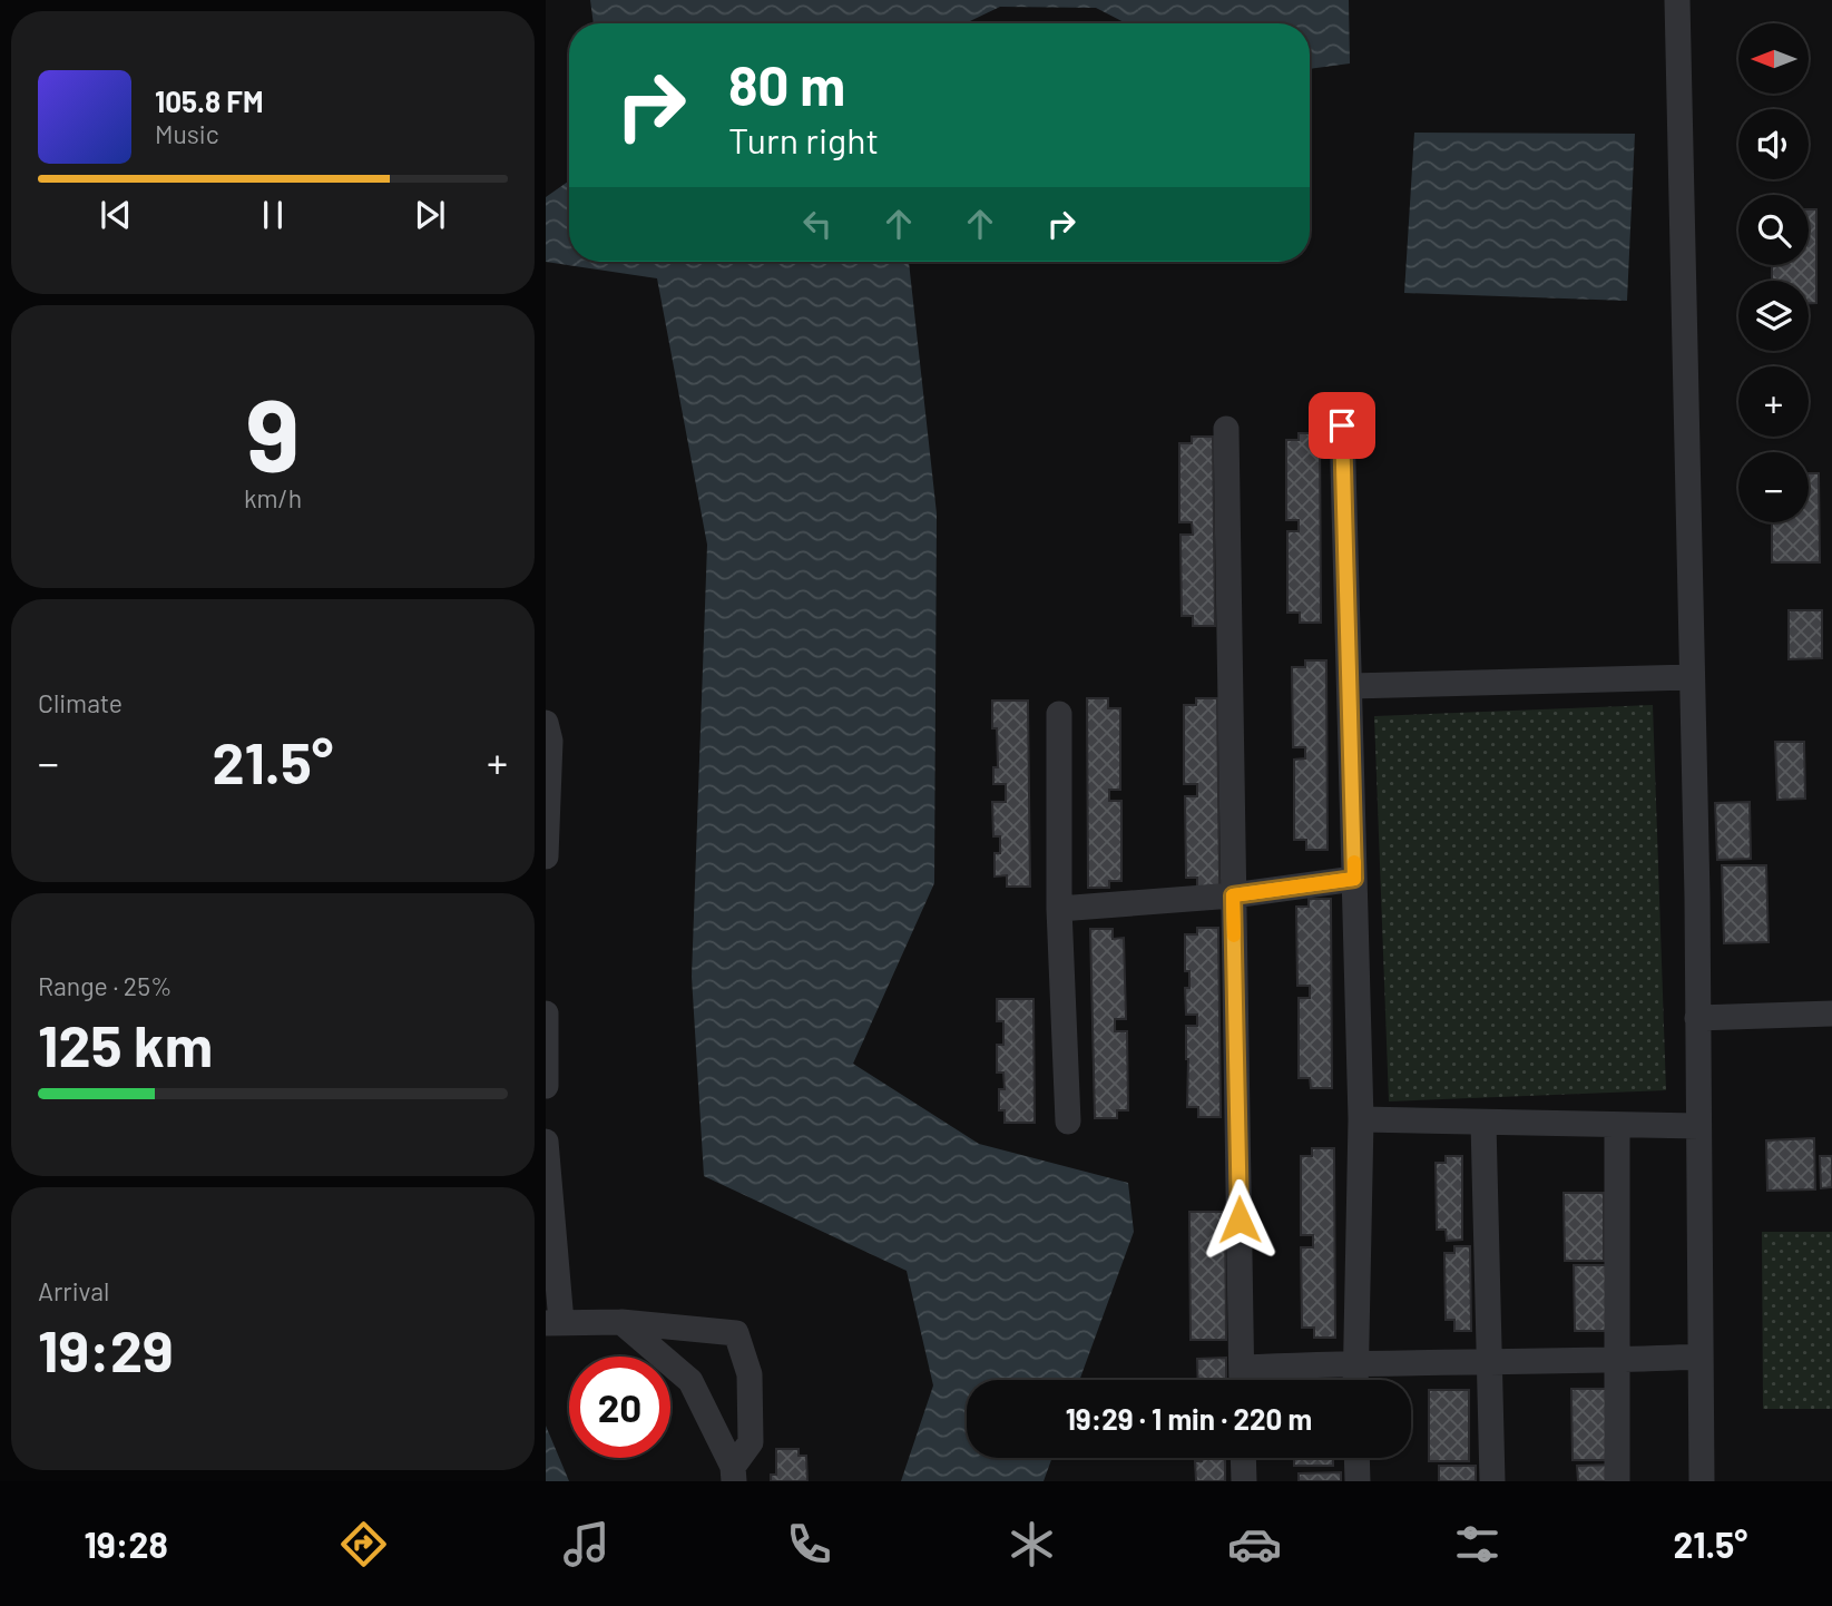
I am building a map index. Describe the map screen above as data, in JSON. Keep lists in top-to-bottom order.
{
  "north": "left",
  "page": {
    "map_buttons": ["+", "−"],
    "turn": ["80 m", "Turn right"],
    "song": ["105.8 FM", "Music"],
    "tile": [
      ["9", "km/h"],
      "Climate",
      ["Range · 25%", "125 km"],
      ["Arrival", "19:29"]
    ],
    "heat": ["−", "21.5°", "+"],
    "limit": "20",
    "trip": "19:29 · 1 min · 220 m",
    "tabs": ["19:28", "21.5°"]
  }
}
